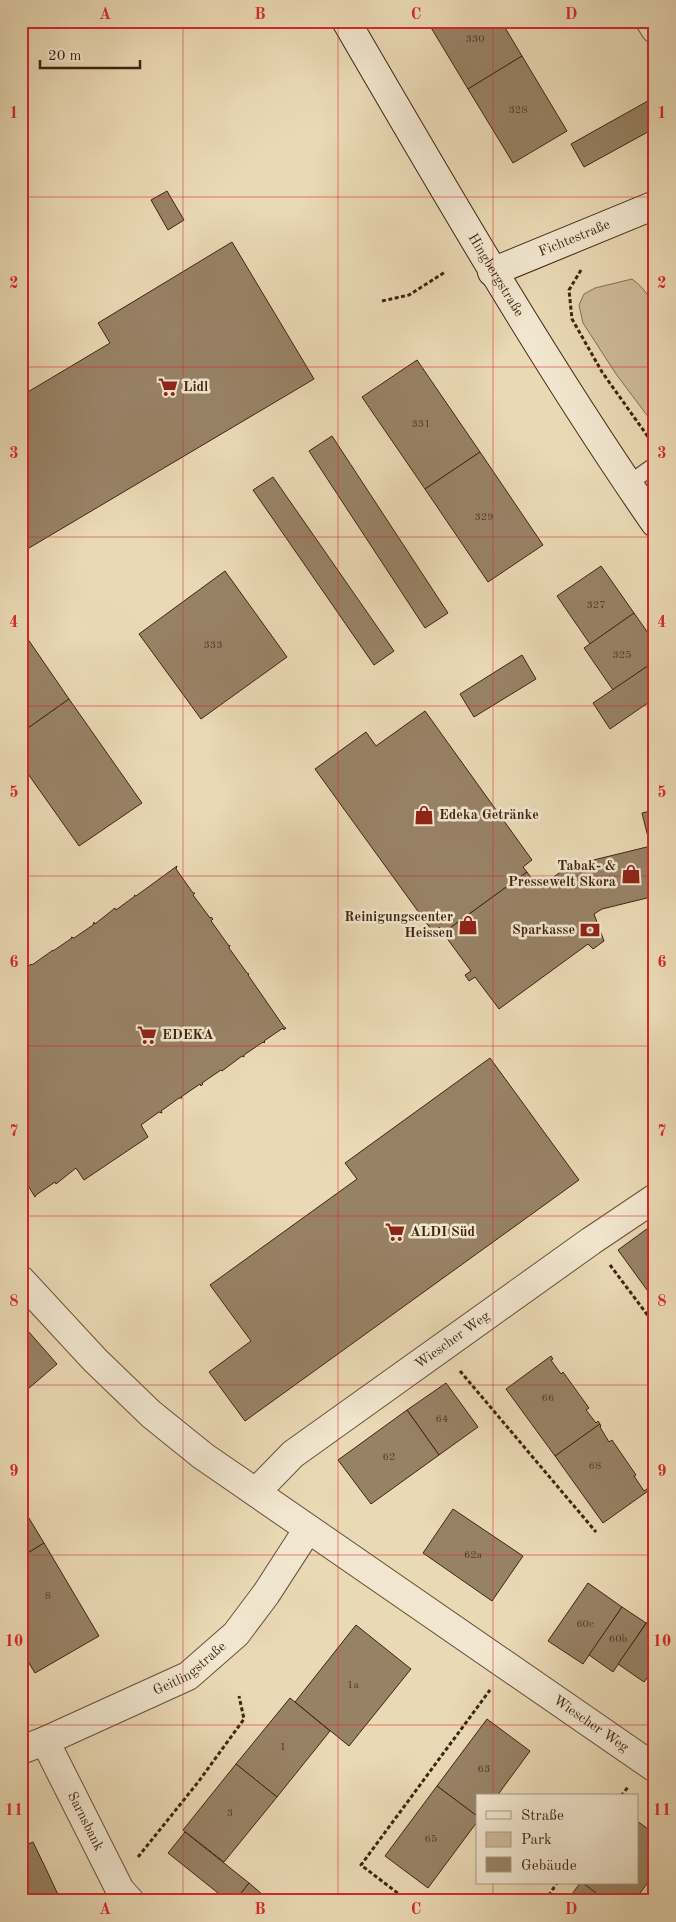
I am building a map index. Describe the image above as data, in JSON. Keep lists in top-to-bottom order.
{
  "streets": {
    "street": [
      "Fichtestraße",
      "Hingbergstraße",
      "Wiescher Weg",
      "Geitlingstraße",
      "Sarnsbank"
    ]
  },
  "crossings": [
    ["Fichtestraße", "Hingbergstraße"],
    ["Wiescher Weg", "Geitlingstraße"],
    ["Geitlingstraße", "Sarnsbank"]
  ],
  "places": {
    "supermarket": ["Lidl", "EDEKA", "ALDI Süd"],
    "shop": ["Edeka Getränke", "Tabak- & Pressewelt Skora", "Reinigungscenter Heissen"],
    "bank": ["Sparkasse"]
  },
  "house_numbers": [
    "330",
    "328",
    "331",
    "329",
    "327",
    "333",
    "325",
    "66",
    "64",
    "62",
    "68",
    "62a",
    "8",
    "60c",
    "60b",
    "1a",
    "1",
    "63",
    "3",
    "65"
  ],
  "legend": ["Straße", "Park", "Gebäude"],
  "scale_bar": "20 m",
  "grid": {
    "columns": [
      "A",
      "B",
      "C",
      "D"
    ],
    "rows": [
      "1",
      "2",
      "3",
      "4",
      "5",
      "6",
      "7",
      "8",
      "9",
      "10",
      "11"
    ]
  }
}
